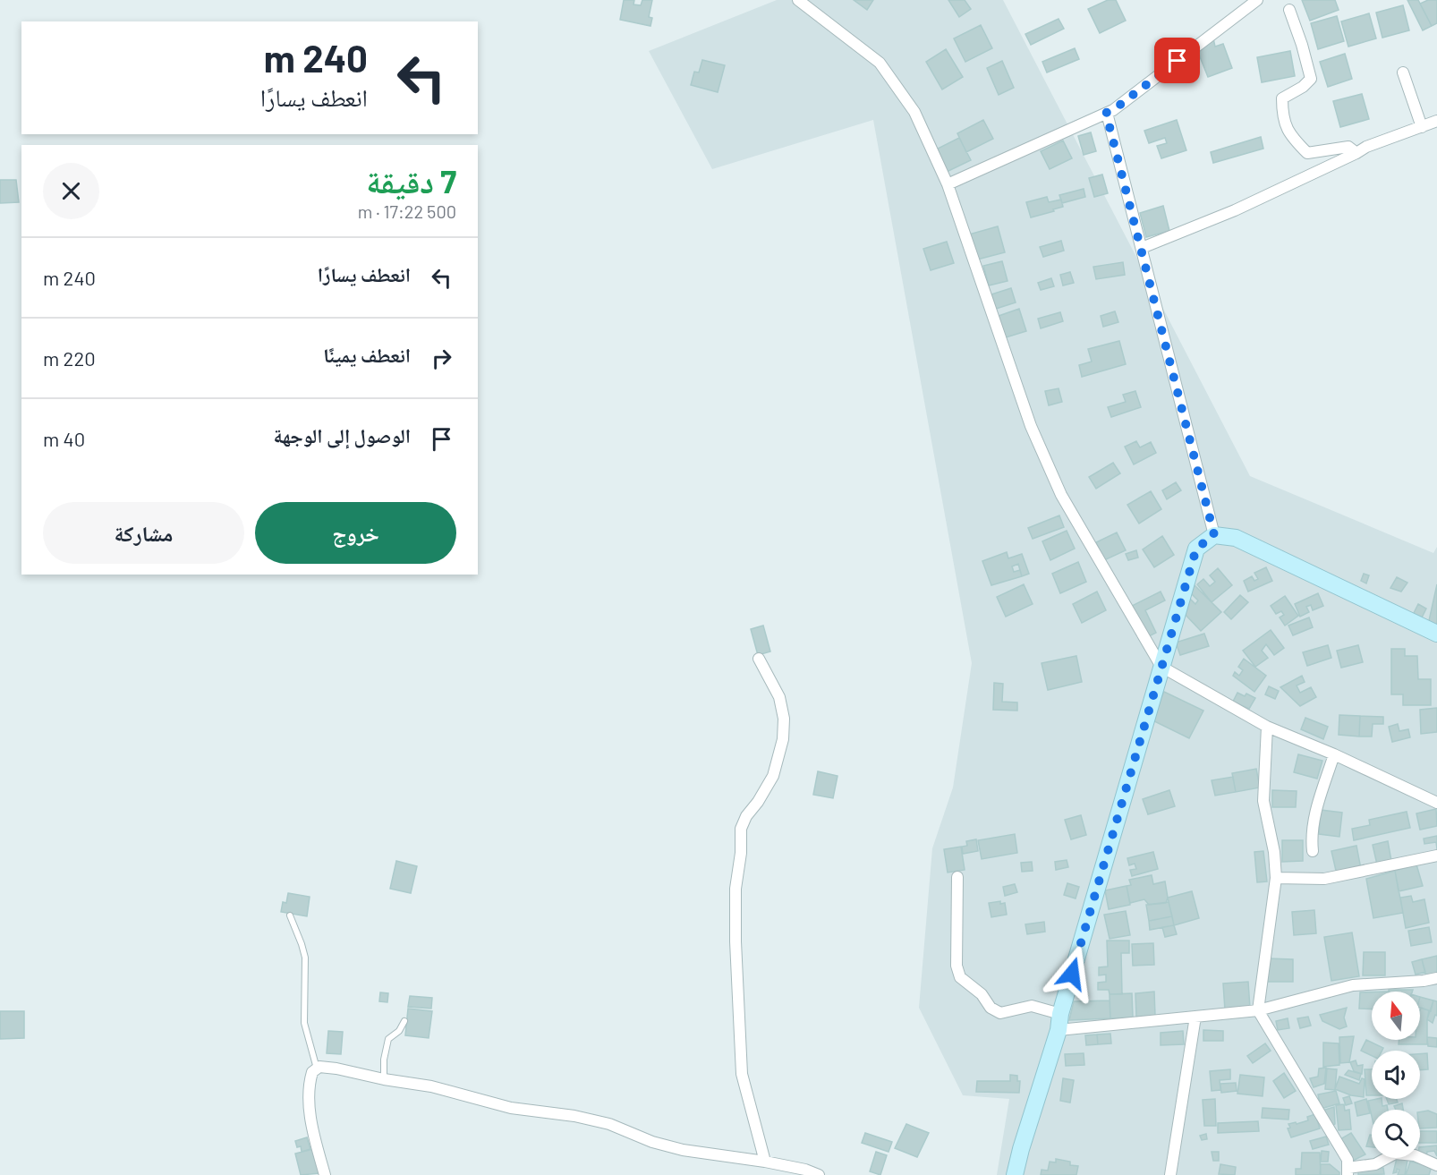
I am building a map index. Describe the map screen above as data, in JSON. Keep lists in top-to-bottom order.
{
  "north": "top",
  "page": {
    "turn": ["240 m", "انعطف يسارًا"],
    "heading": ["7 دقيقة", "500 m · 17:22"],
    "list": [
      {
        "name": "انعطف يسارًا",
        "value": "240 m"
      },
      {
        "name": "انعطف يمينًا",
        "value": "220 m"
      },
      {
        "name": "الوصول إلى الوجهة",
        "value": "40 m"
      }
    ],
    "buttons": ["خروج", "مشاركة"]
  }
}
